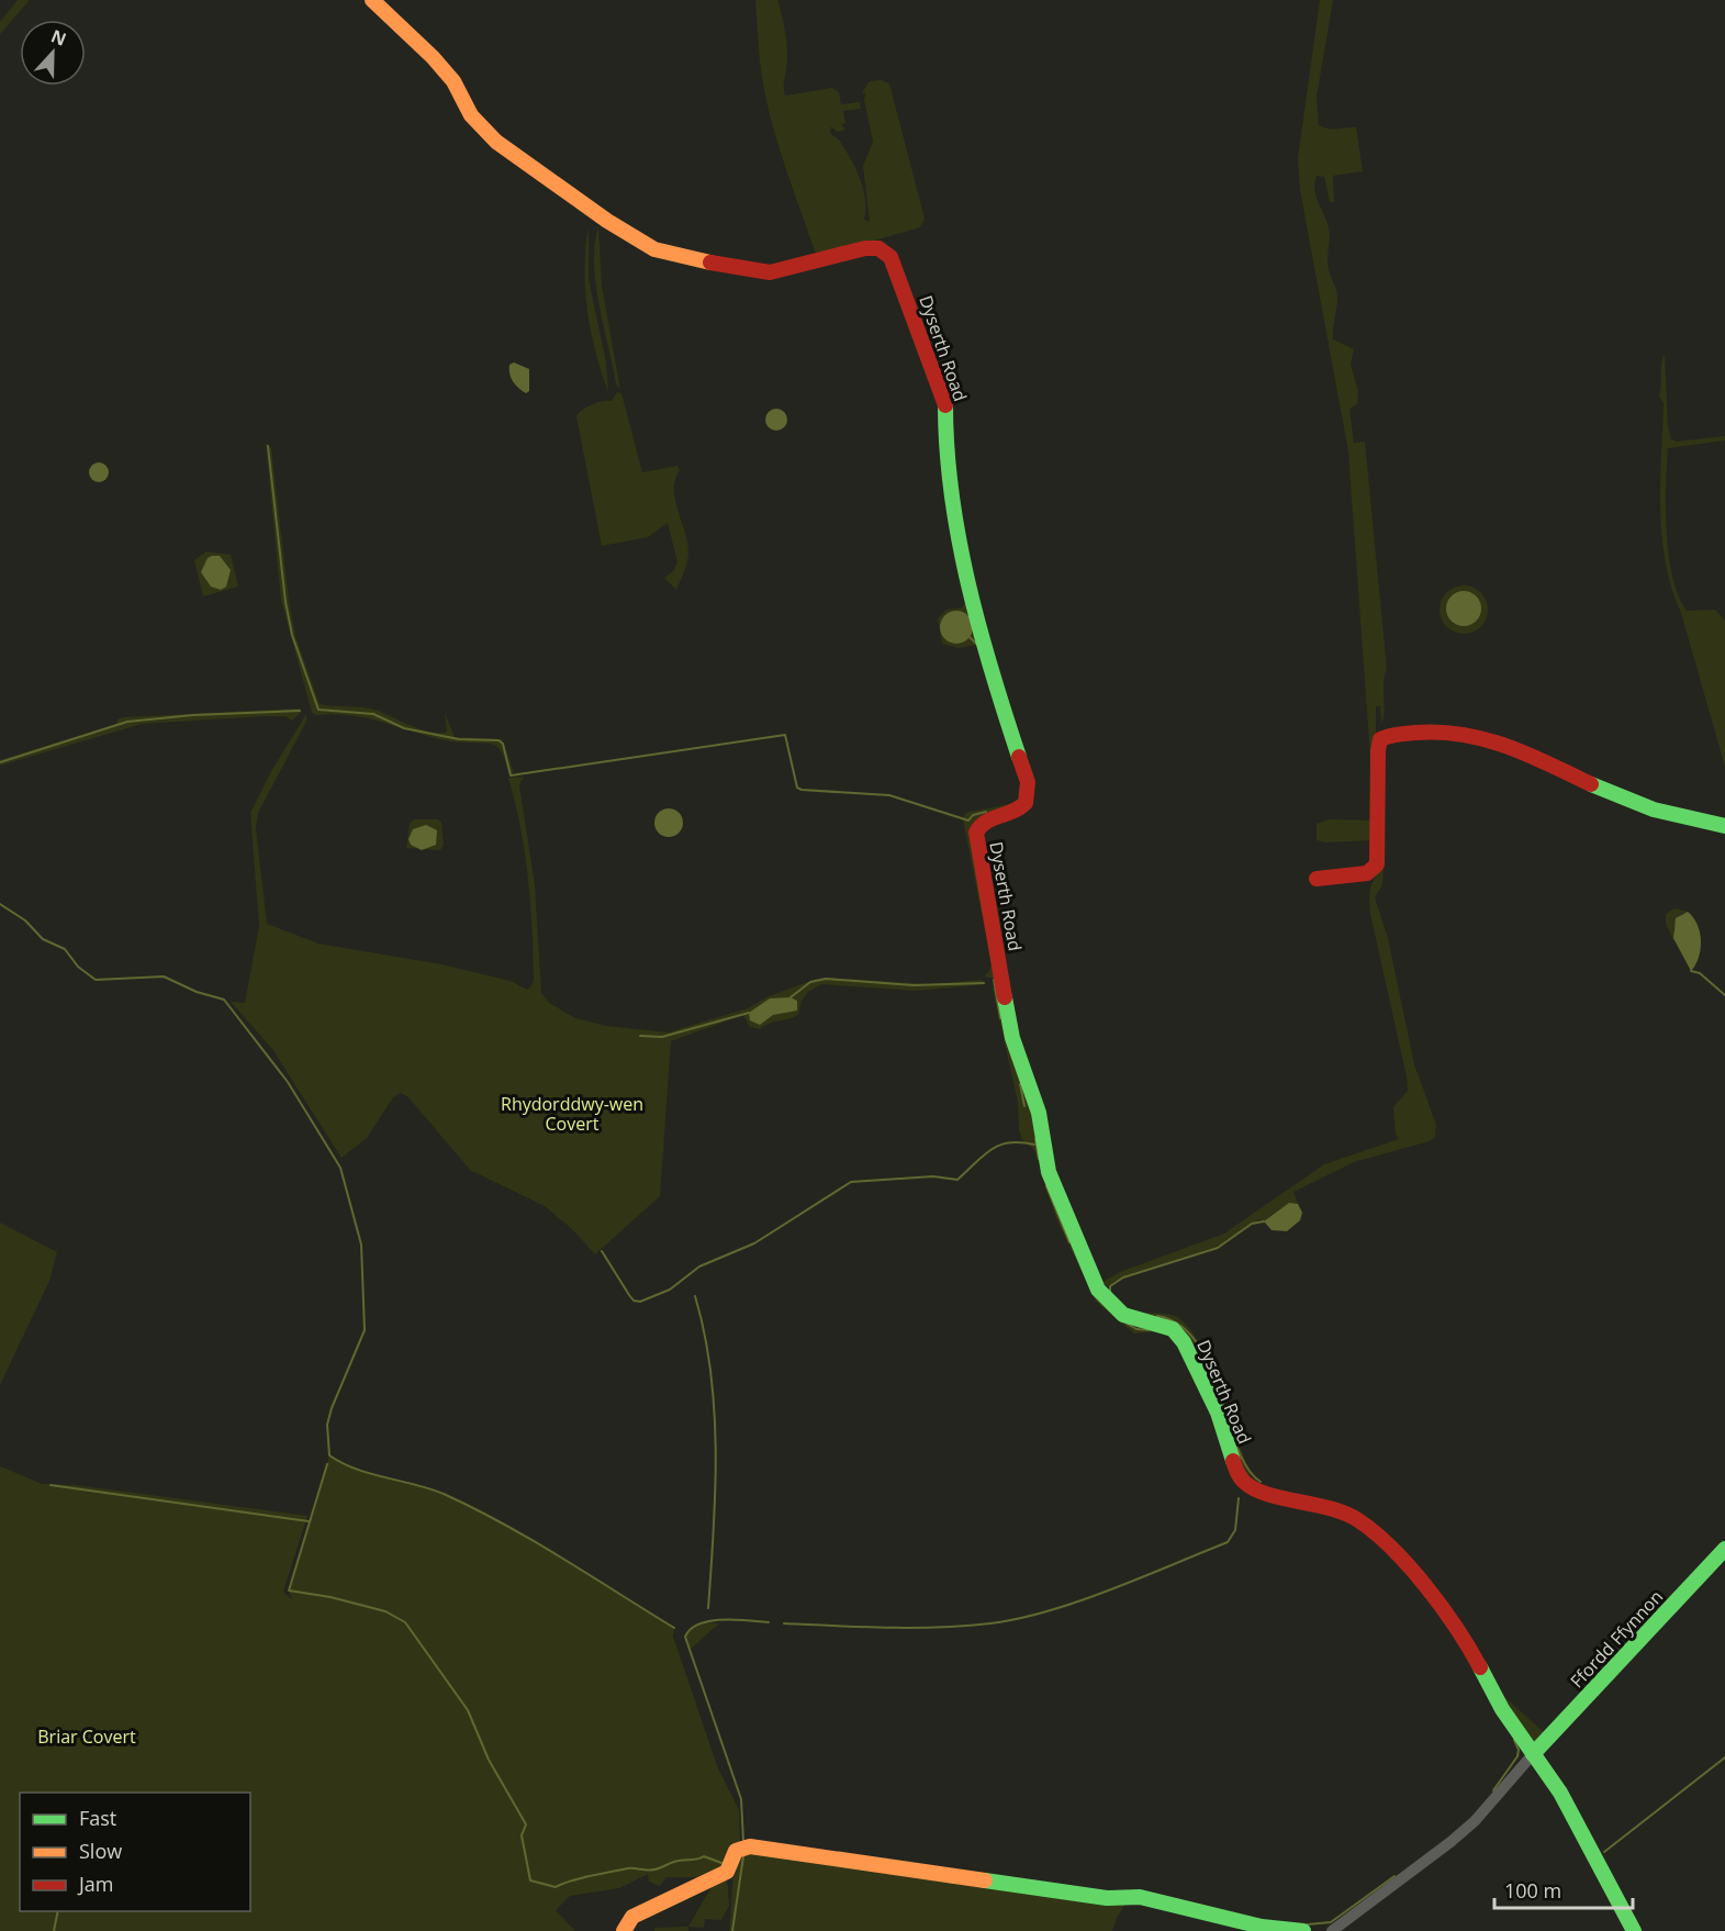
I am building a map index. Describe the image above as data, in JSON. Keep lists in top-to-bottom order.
{
  "streets": {
    "main road": ["Dyserth Road", "Ffordd Ffynnon"]
  },
  "crossings": [
    ["Dyserth Road", "Ffordd Ffynnon"]
  ],
  "parks": ["Rhydorddwy-wen Covert", "Briar Covert"],
  "legend": ["Fast", "Slow", "Jam"],
  "scale_bar": "100 m",
  "north": "top"
}
